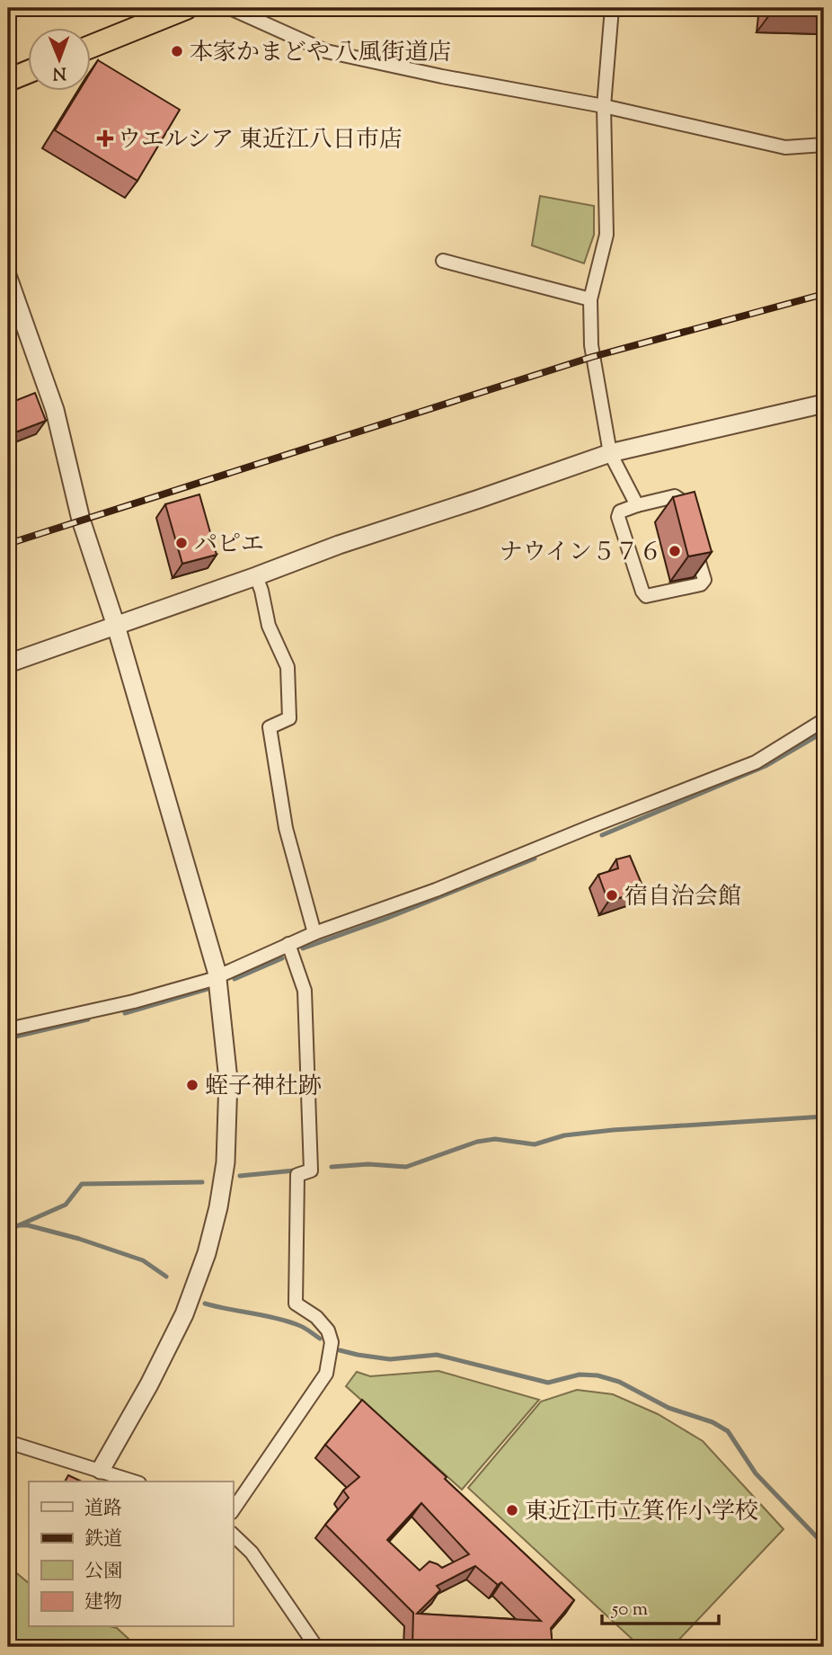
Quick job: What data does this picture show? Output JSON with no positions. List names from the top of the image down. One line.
{"places":{"other":["本家かまどや 八風街道店","パピエ","ナウイン５７６","宿自治会館","蛭子神社跡","東近江市立箕作小学校"],"health":["ウエルシア 東近江八日市店"]},"legend":["道路","鉄道","公園","建物"],"scale_bar":"50 m","north":"bottom"}
